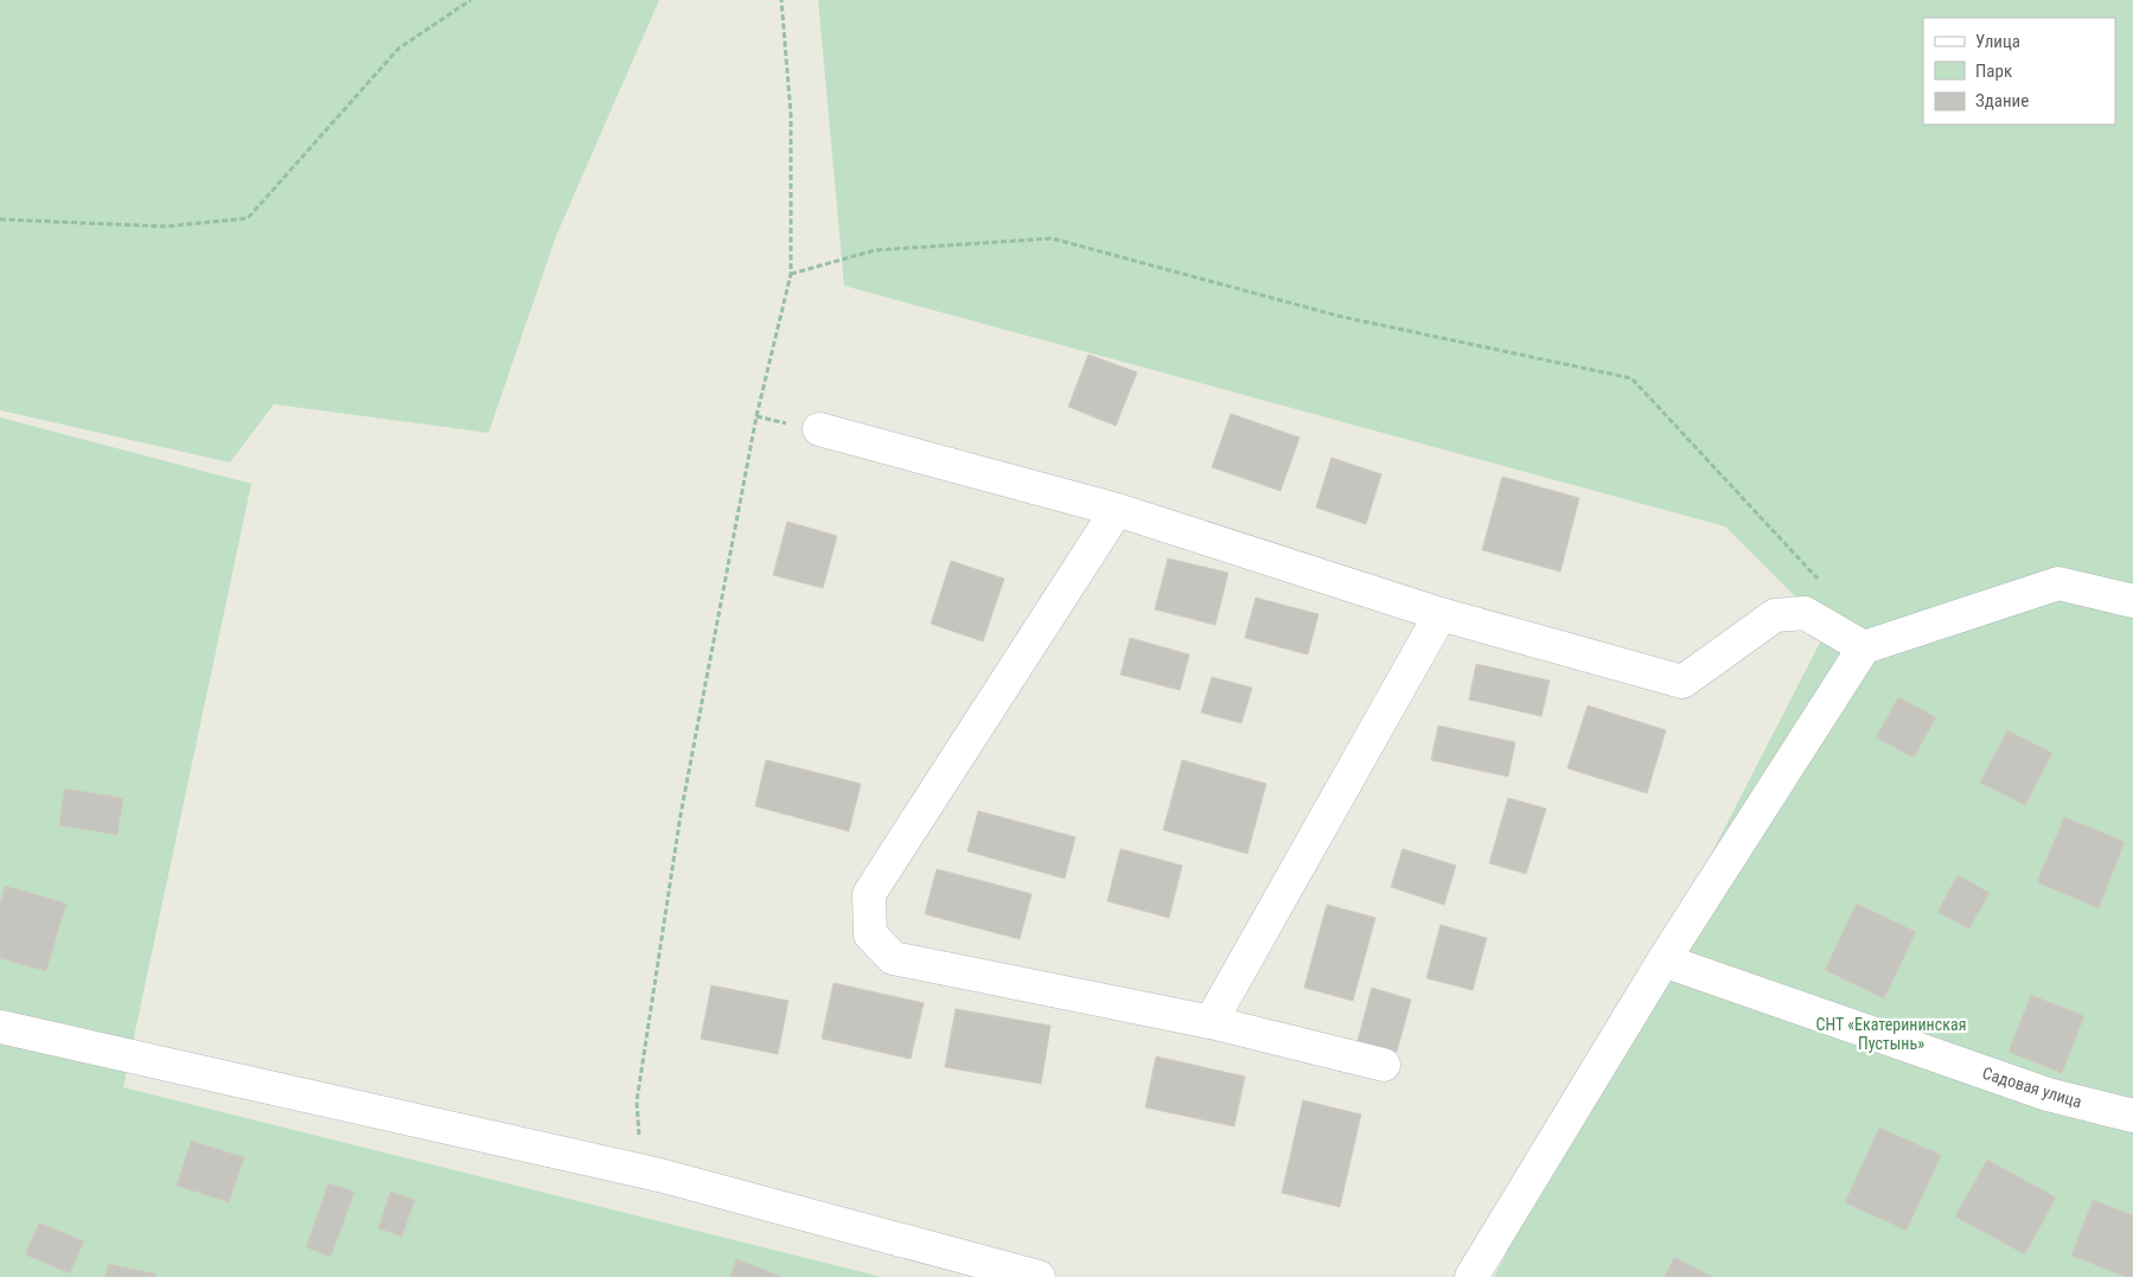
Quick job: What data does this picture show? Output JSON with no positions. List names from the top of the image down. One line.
{"streets":{"street":["Садовая улица"]},"parks":["СНТ «Екатерининская Пустынь»"],"legend":["Улица","Парк","Здание"]}
